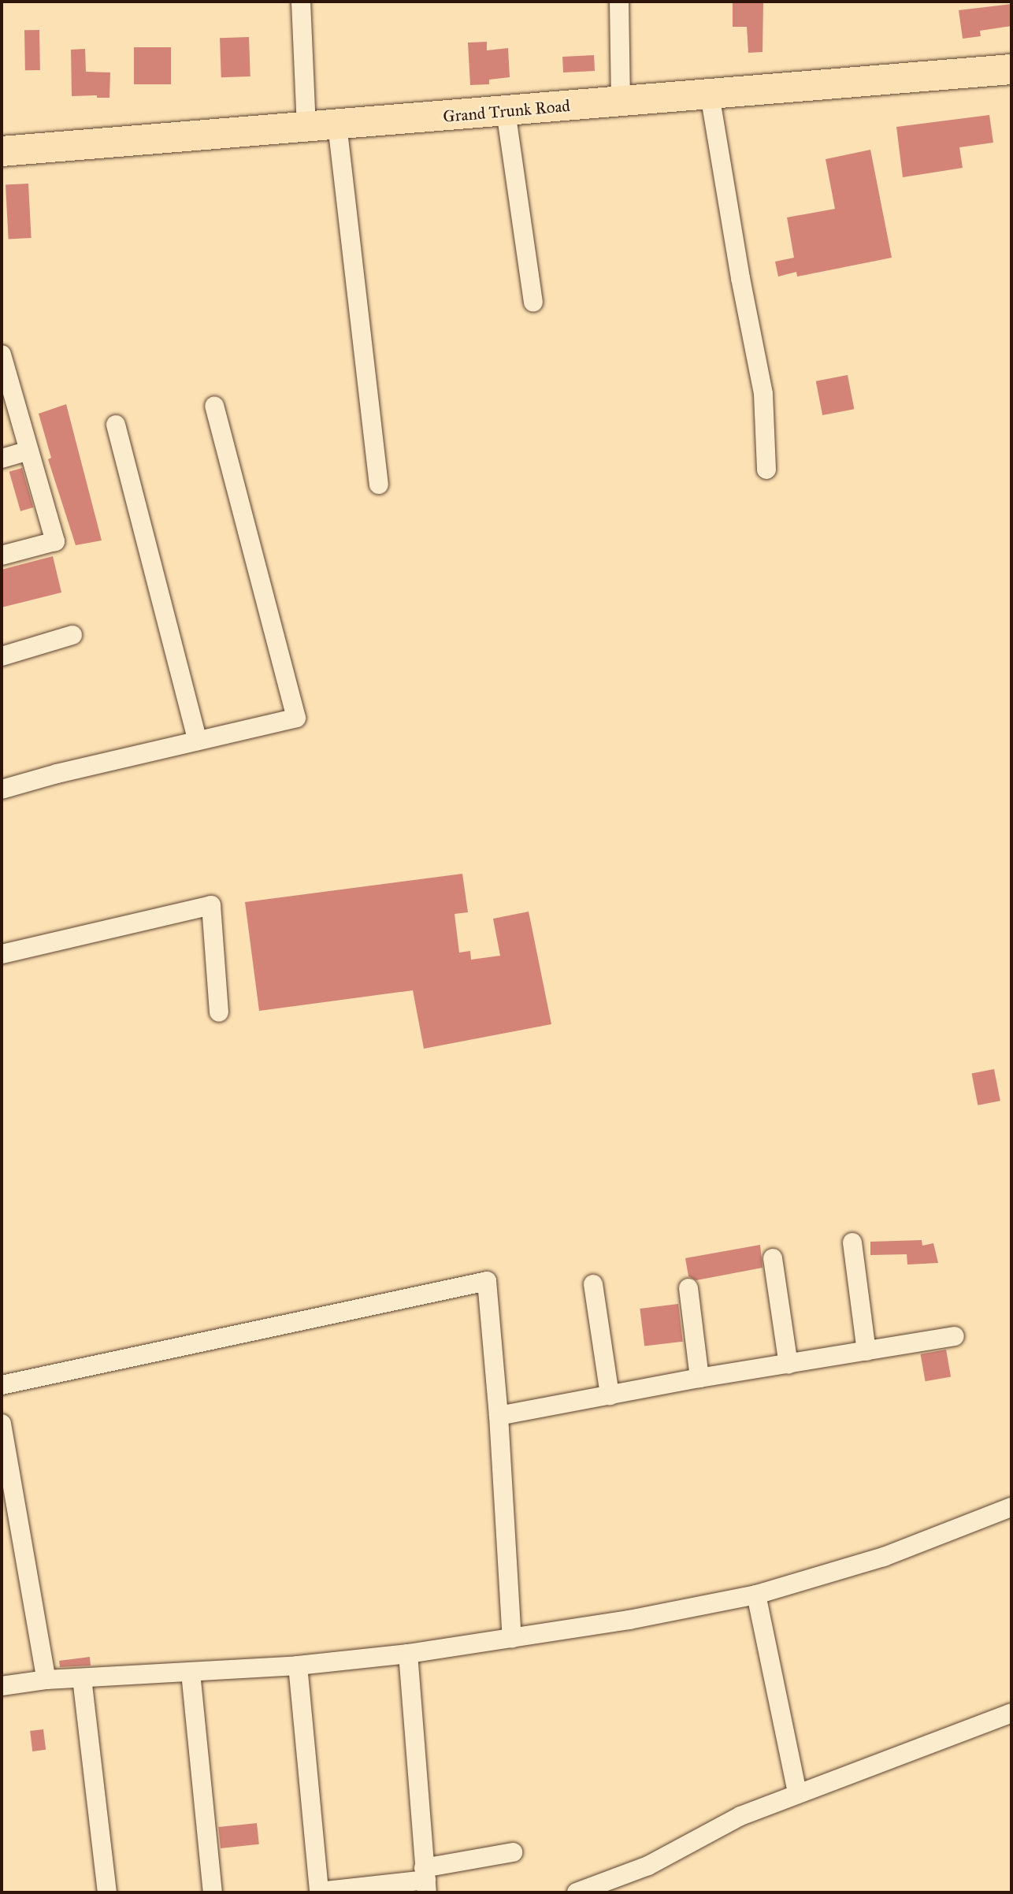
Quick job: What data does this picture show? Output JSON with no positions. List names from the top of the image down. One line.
{"streets":{"highway":["Grand Trunk Road"]}}
